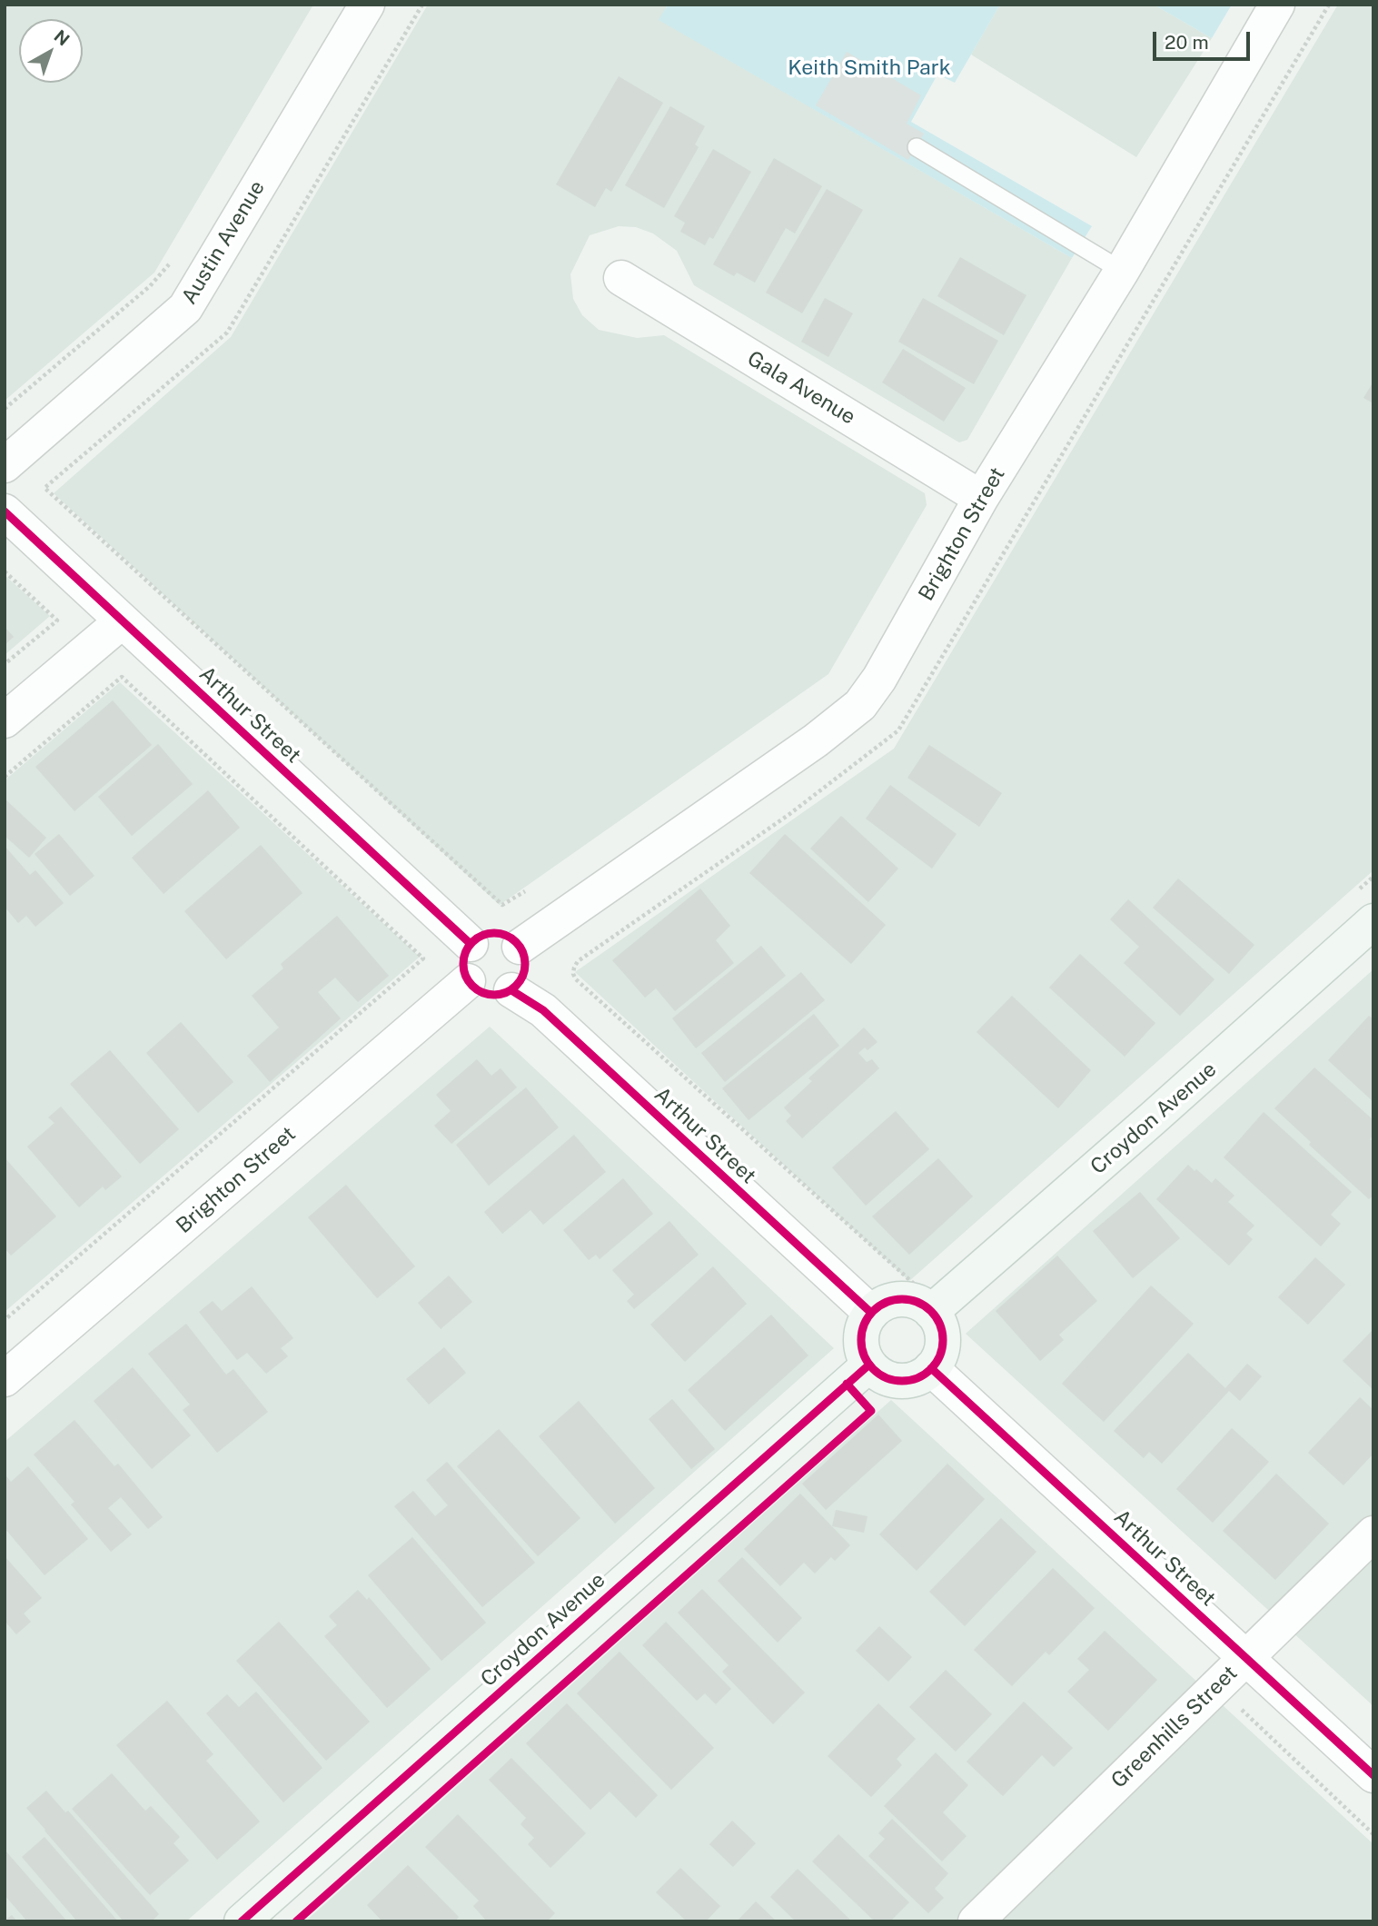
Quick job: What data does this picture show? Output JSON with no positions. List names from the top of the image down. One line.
{"streets":{"street":["Austin Avenue","Gala Avenue","Brighton Street","Arthur Street","Croydon Avenue","Greenhills Street"]},"crossings":[["Gala Avenue","Brighton Street"],["Brighton Street","Arthur Street"],["Arthur Street","Croydon Avenue"],["Arthur Street","Greenhills Street"]],"parks":["Keith Smith Park"],"scale_bar":"20 m","north":"top right"}
